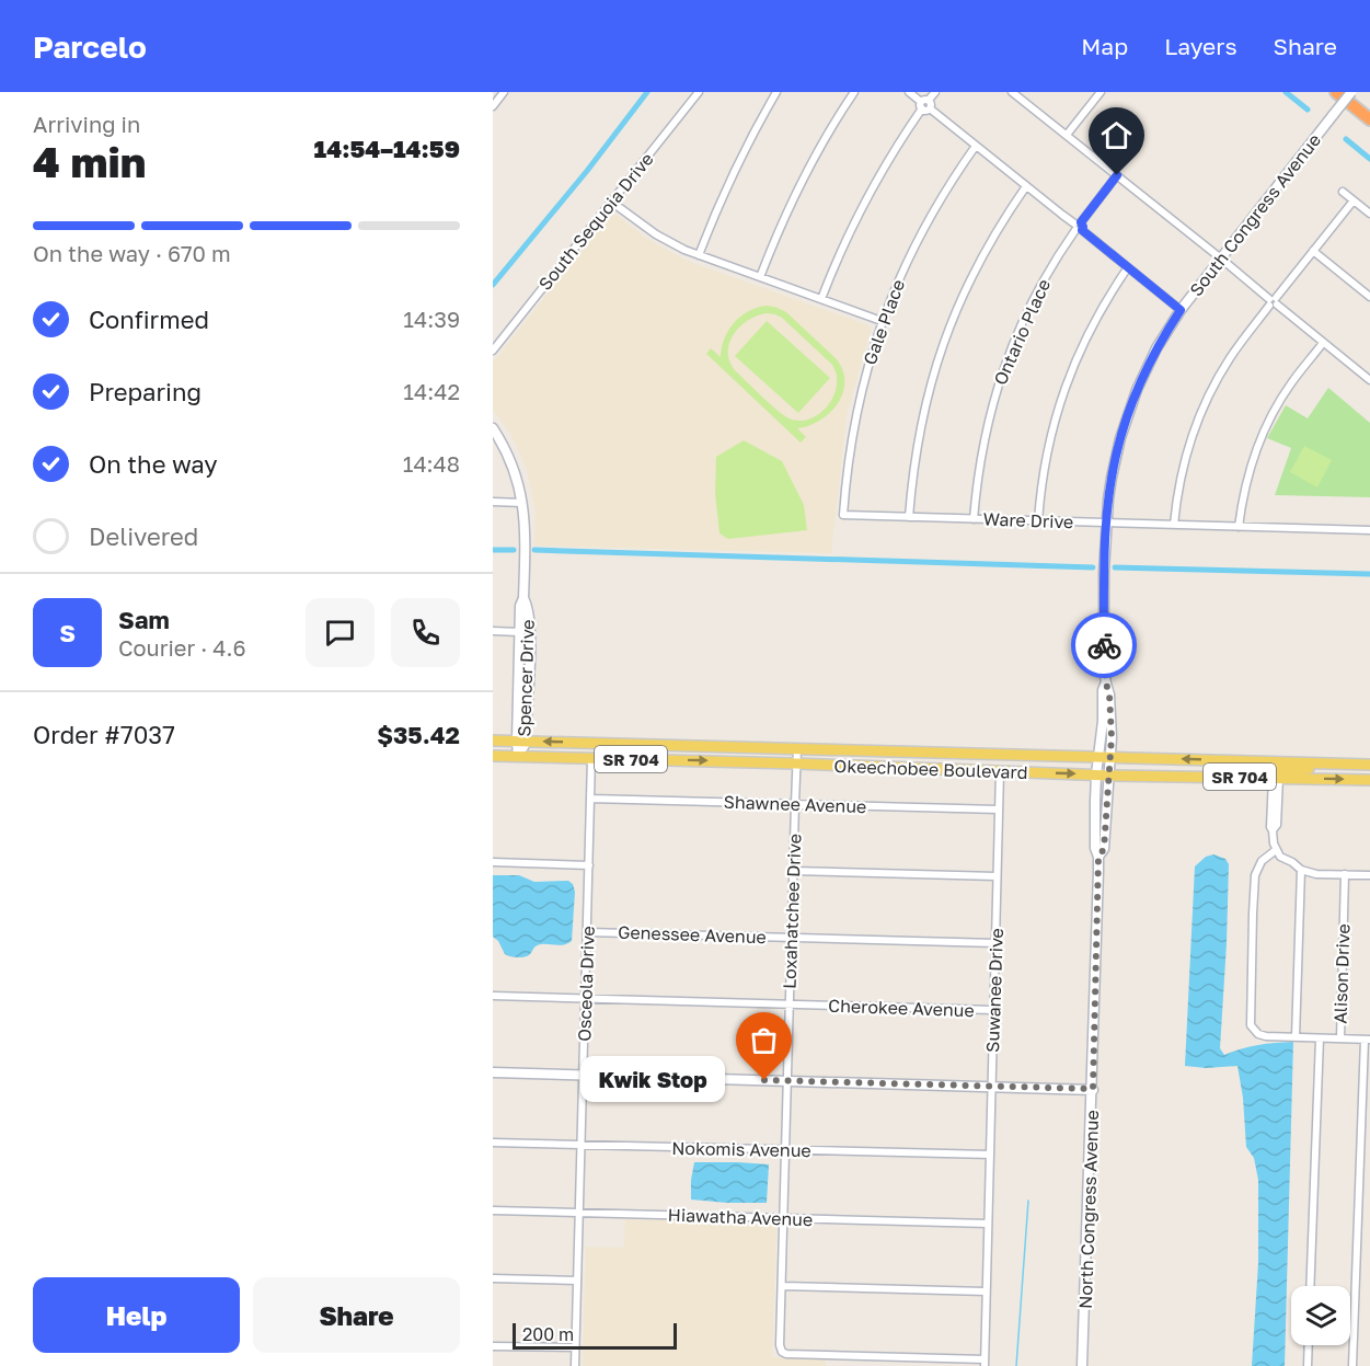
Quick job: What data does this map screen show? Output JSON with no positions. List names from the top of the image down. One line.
{"streets":{"main road":["SR 704","Okeechobee Boulevard"],"street":["South Congress Avenue","South Sequoia Drive","Gale Place","Ontario Place","Ware Drive","Spencer Drive","Shawnee Avenue","Loxahatchee Drive","Genessee Avenue","Alison Drive","Osceola Drive","Suwanee Drive","Cherokee Avenue","Nokomis Avenue","North Congress Avenue","Hiawatha Avenue"]},"crossings":[["South Congress Avenue","Ware Drive"],["South Congress Avenue","Okeechobee Boulevard"],["South Congress Avenue","North Congress Avenue"],["Gale Place","Ware Drive"],["Ontario Place","Ware Drive"],["Spencer Drive","Okeechobee Boulevard"],["Okeechobee Boulevard","Loxahatchee Drive"],["Okeechobee Boulevard","Osceola Drive"],["Okeechobee Boulevard","Suwanee Drive"],["Okeechobee Boulevard","North Congress Avenue"],["Shawnee Avenue","Loxahatchee Drive"],["Shawnee Avenue","Osceola Drive"],["Shawnee Avenue","Suwanee Drive"],["Loxahatchee Drive","Genessee Avenue"],["Loxahatchee Drive","Suwanee Drive"],["Loxahatchee Drive","Cherokee Avenue"],["Loxahatchee Drive","Nokomis Avenue"],["Loxahatchee Drive","Hiawatha Avenue"],["Genessee Avenue","Osceola Drive"],["Genessee Avenue","Suwanee Drive"],["Osceola Drive","Cherokee Avenue"],["Osceola Drive","Nokomis Avenue"],["Osceola Drive","Hiawatha Avenue"],["Suwanee Drive","Cherokee Avenue"],["Suwanee Drive","Nokomis Avenue"],["Suwanee Drive","Hiawatha Avenue"]],"places":["Kwik Stop"],"scale_bar":"200 m","page":{"header":"Parcelo","nav":["Map","Layers","Share"],"heading":["4 min","Arriving in","14:54–14:59"],"panel":["Sam","Courier · 4.6","Order #7037","$35.42"],"bar":"On the way · 670 m","list":[["Confirmed","14:39"],["Preparing","14:42"],["On the way","14:48"],"Delivered"],"round":"S","bubble":"Kwik Stop","buttons":["Help","Share"],"scale":"200 m"}}
